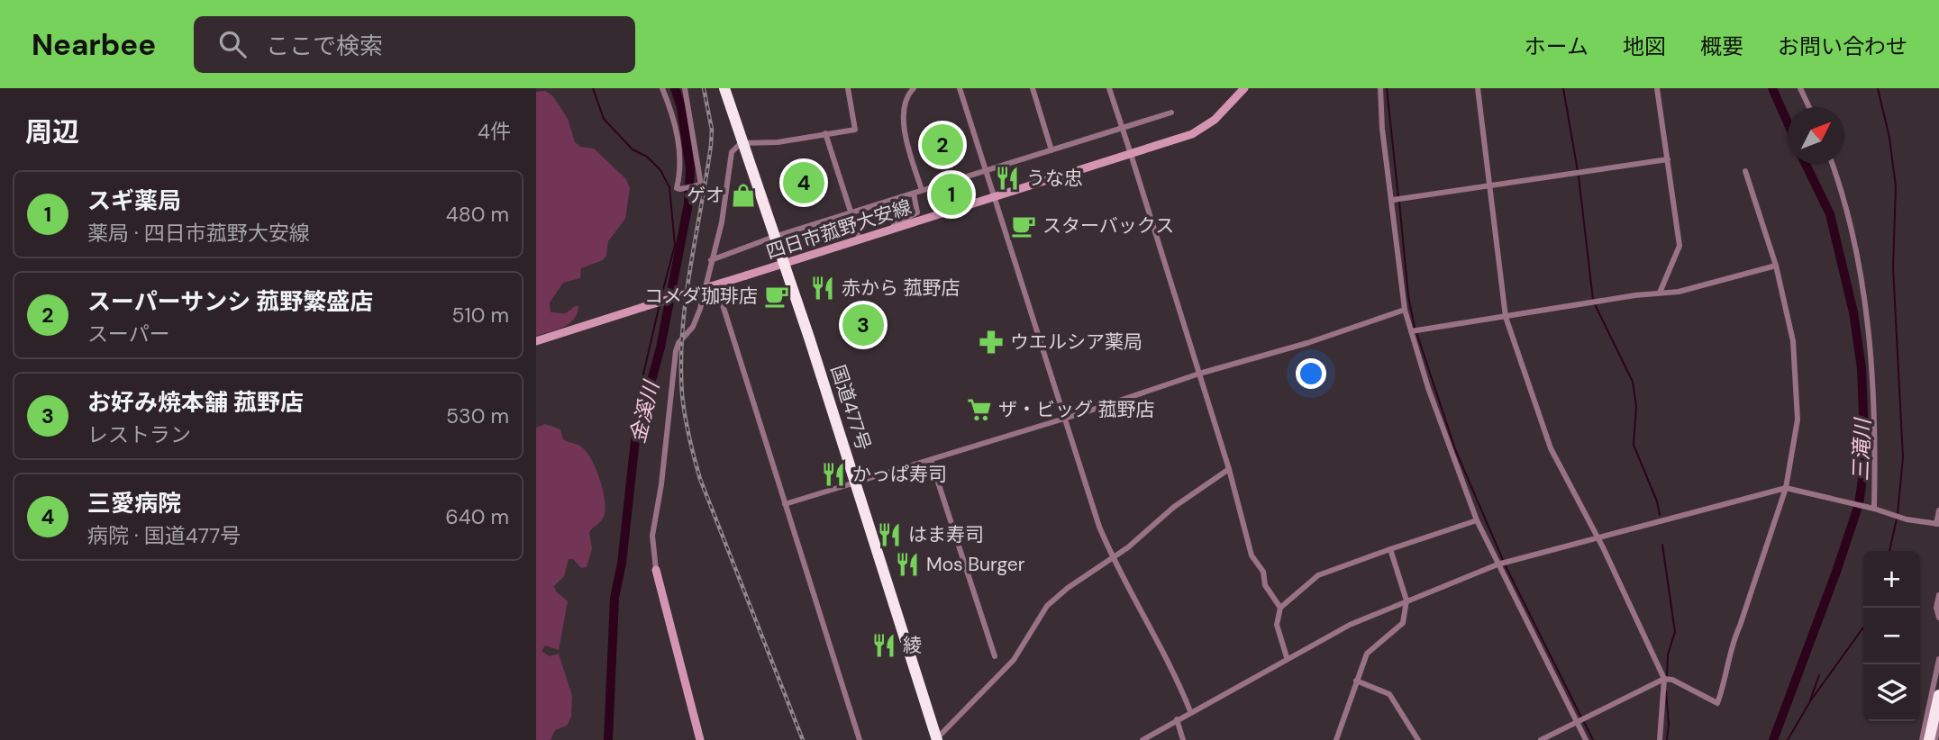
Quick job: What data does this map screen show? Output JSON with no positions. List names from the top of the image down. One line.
{"streets":{"highway":["国道477号"],"main road":["四日市菰野大安線"]},"crossings":[["四日市菰野大安線","国道477号"]],"water":["金溪川","三滝川"],"places":{"restaurant":["うな忠","赤から 菰野店","かっぱ寿司","はま寿司","Mos Burger","綾"],"shop":["ゲオ"],"cafe":["スターバックス","コメダ珈琲店"],"pharmacy":["ウエルシア薬局"],"supermarket":["ザ・ビッグ 菰野店"]},"north":"top right","page":{"header":"Nearbee","search":"ここで検索","nav":["ホーム","地図","概要","お問い合わせ"],"heading":["周辺","4件"],"pins":["2","4","1","3"],"list":[{"mark":"1","name":"スギ薬局","note":"薬局 · 四日市菰野大安線","value":"480 m"},{"mark":"2","name":"スーパーサンシ 菰野繁盛店","note":"スーパー","value":"510 m"},{"mark":"3","name":"お好み焼本舗 菰野店","note":"レストラン","value":"530 m"},{"mark":"4","name":"三愛病院","note":"病院 · 国道477号","value":"640 m"}],"map_buttons":["+","−"]}}
